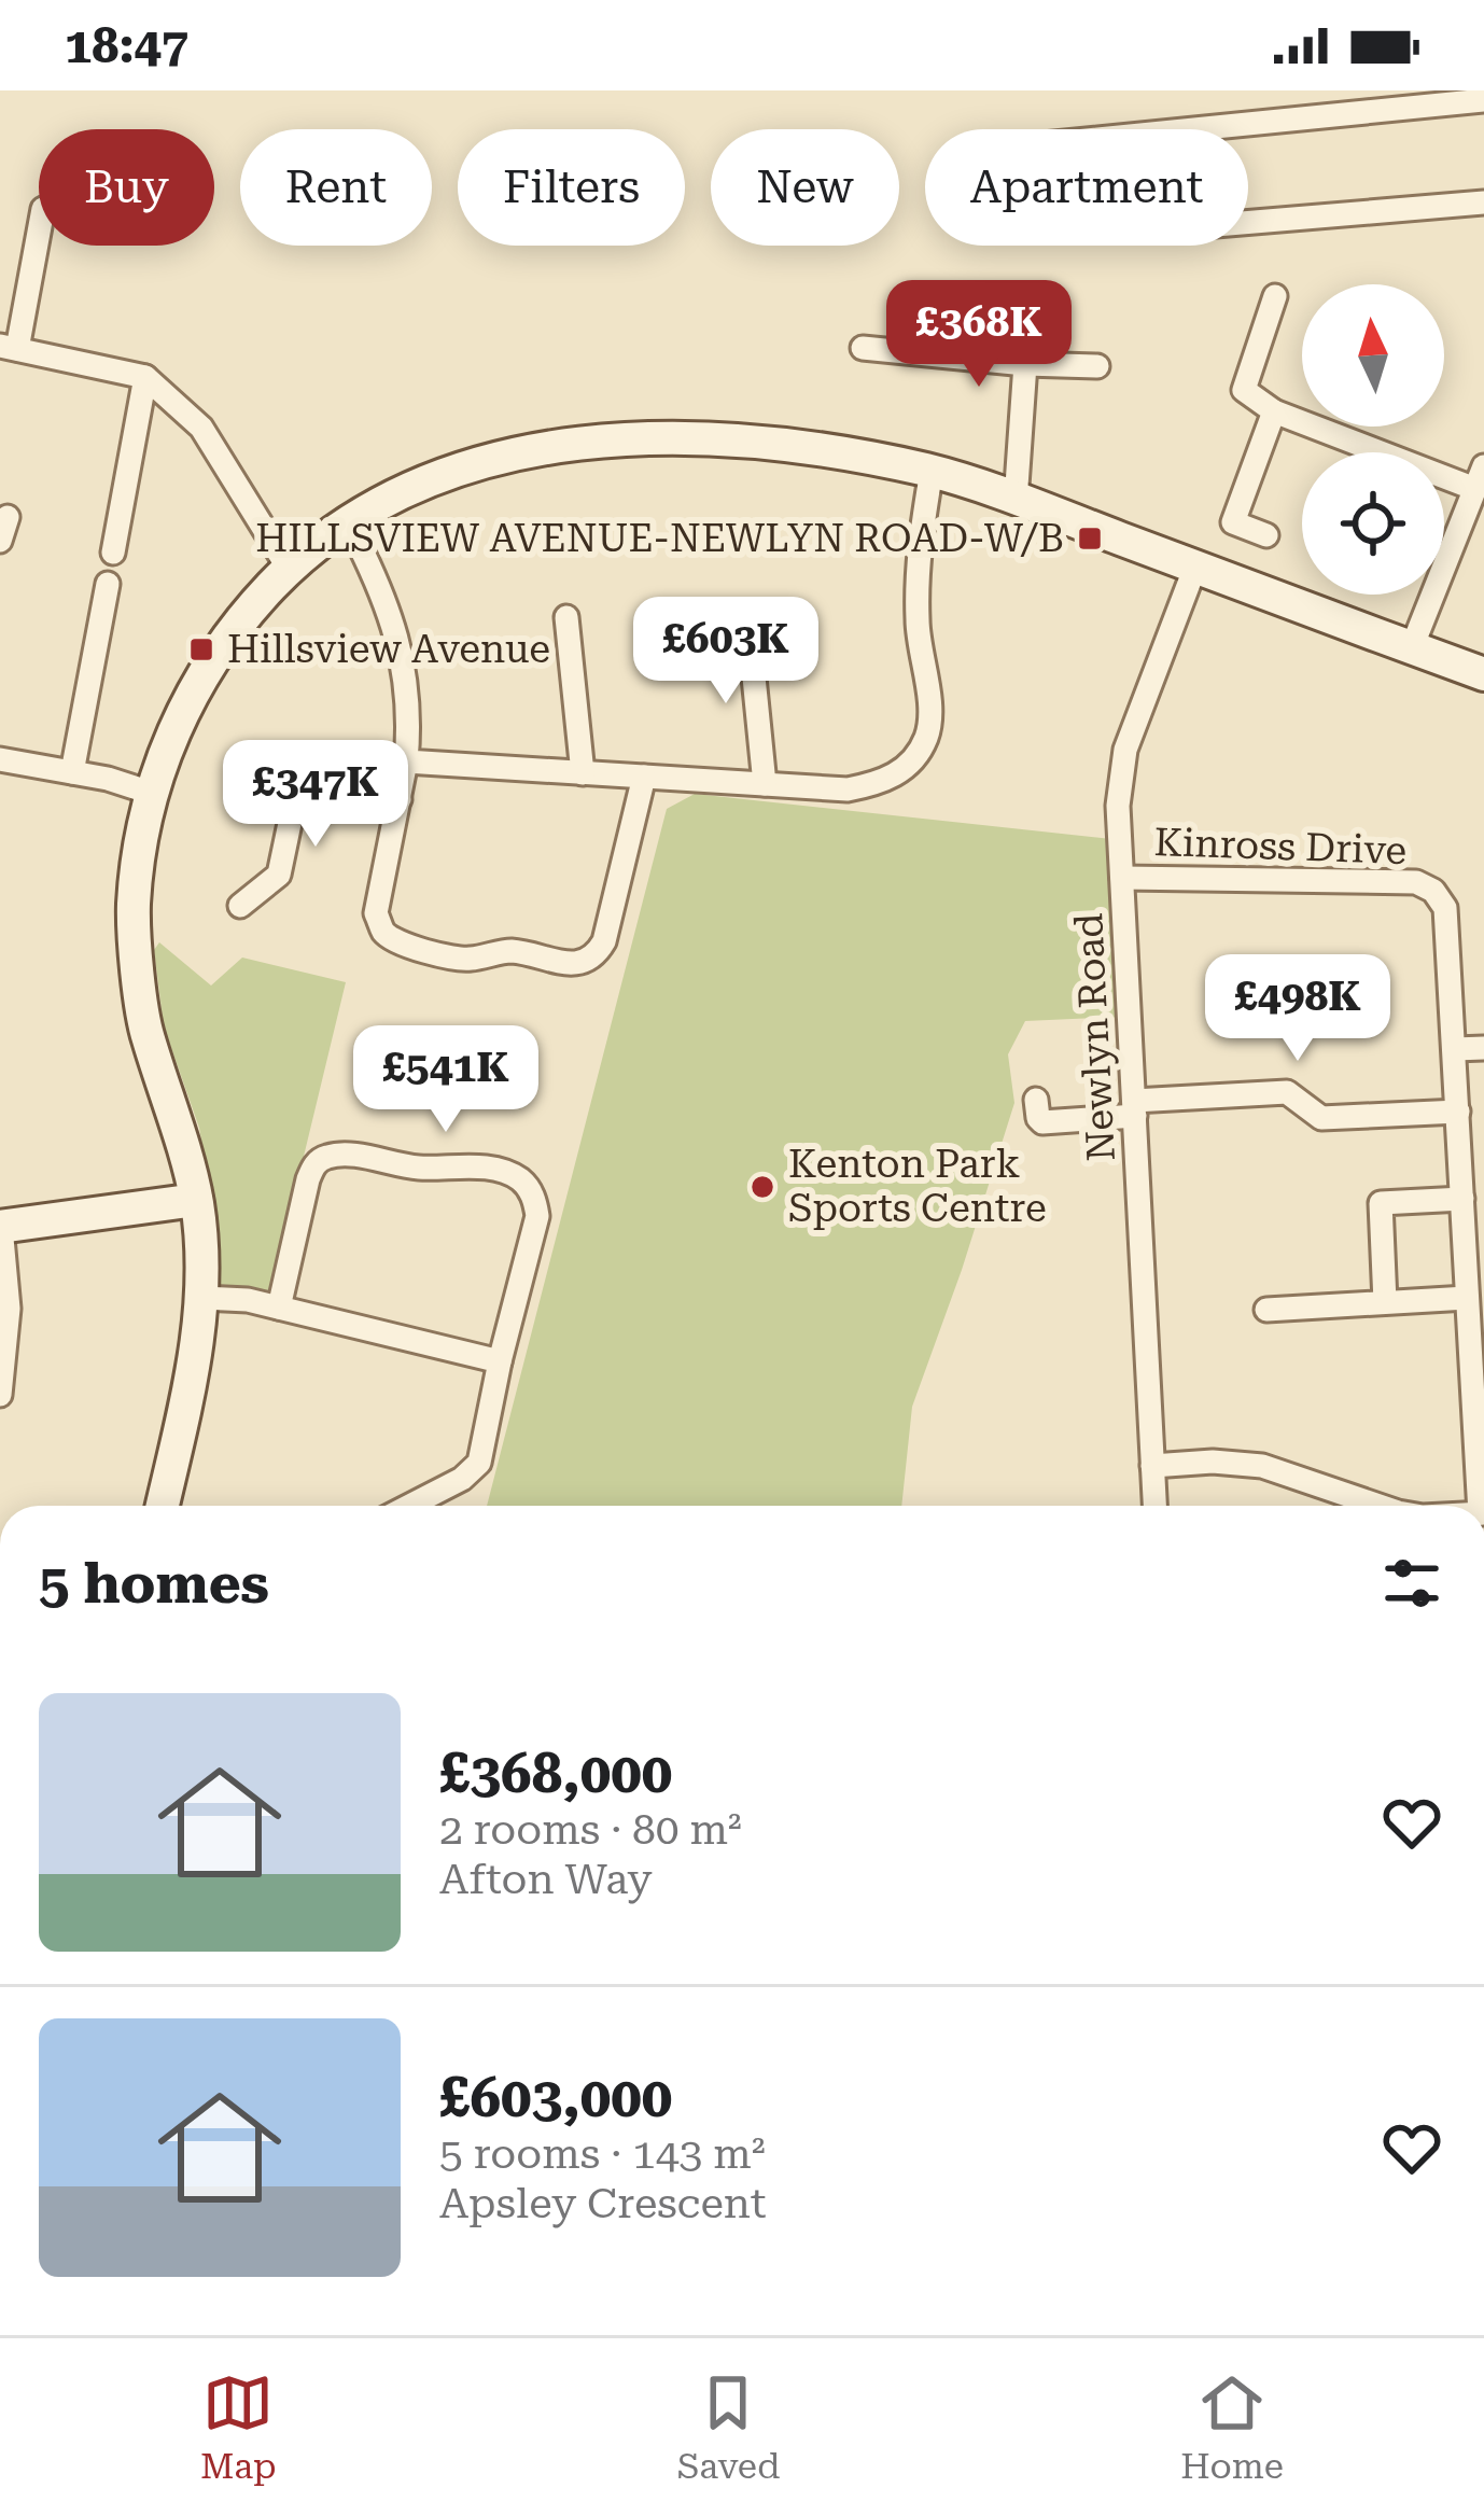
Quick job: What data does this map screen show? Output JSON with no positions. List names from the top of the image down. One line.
{"streets":{"street":["Kinross Drive","Newlyn Road"]},"crossings":[["Kinross Drive","Newlyn Road"]],"places":{"transit":["HILLSVIEW AVENUE-NEWLYN ROAD-W/B","Hillsview Avenue"],"other":["Kenton Park Sports Centre"]},"north":"top","page":{"status":"18:47","chip":["Buy","Rent","Filters","New","Apartment"],"price":["£368K","£603K","£347K","£498K","£541K"],"heading":"5 homes","list":[{"name":"£368,000","note":"2 rooms · 80 m² · Afton Way"},{"name":"£603,000","note":"5 rooms · 143 m² · Apsley Crescent"}],"tabs":["Map","Saved","Home"]}}
